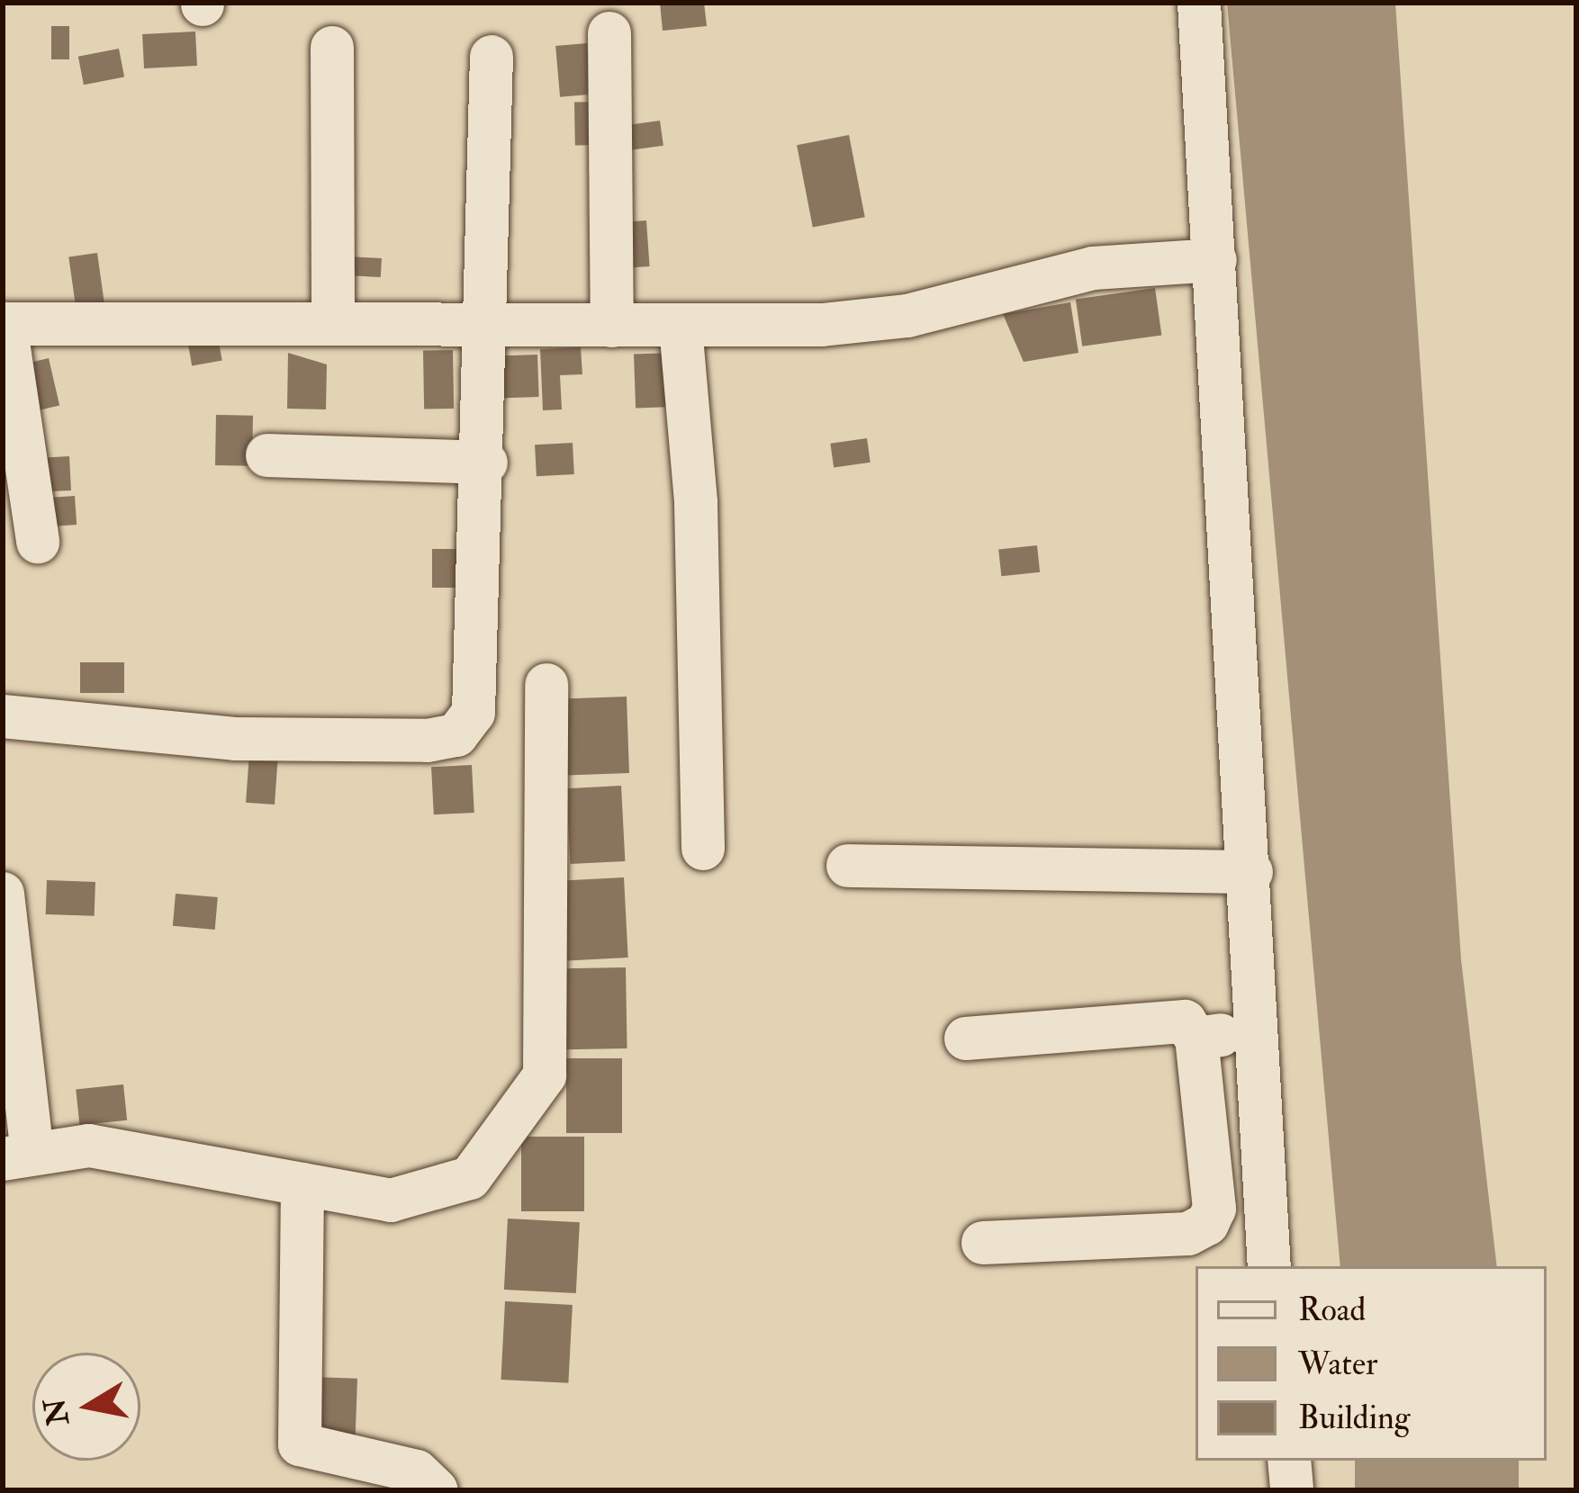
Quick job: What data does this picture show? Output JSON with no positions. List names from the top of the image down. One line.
{"legend":["Road","Water","Building"],"north":"left"}
